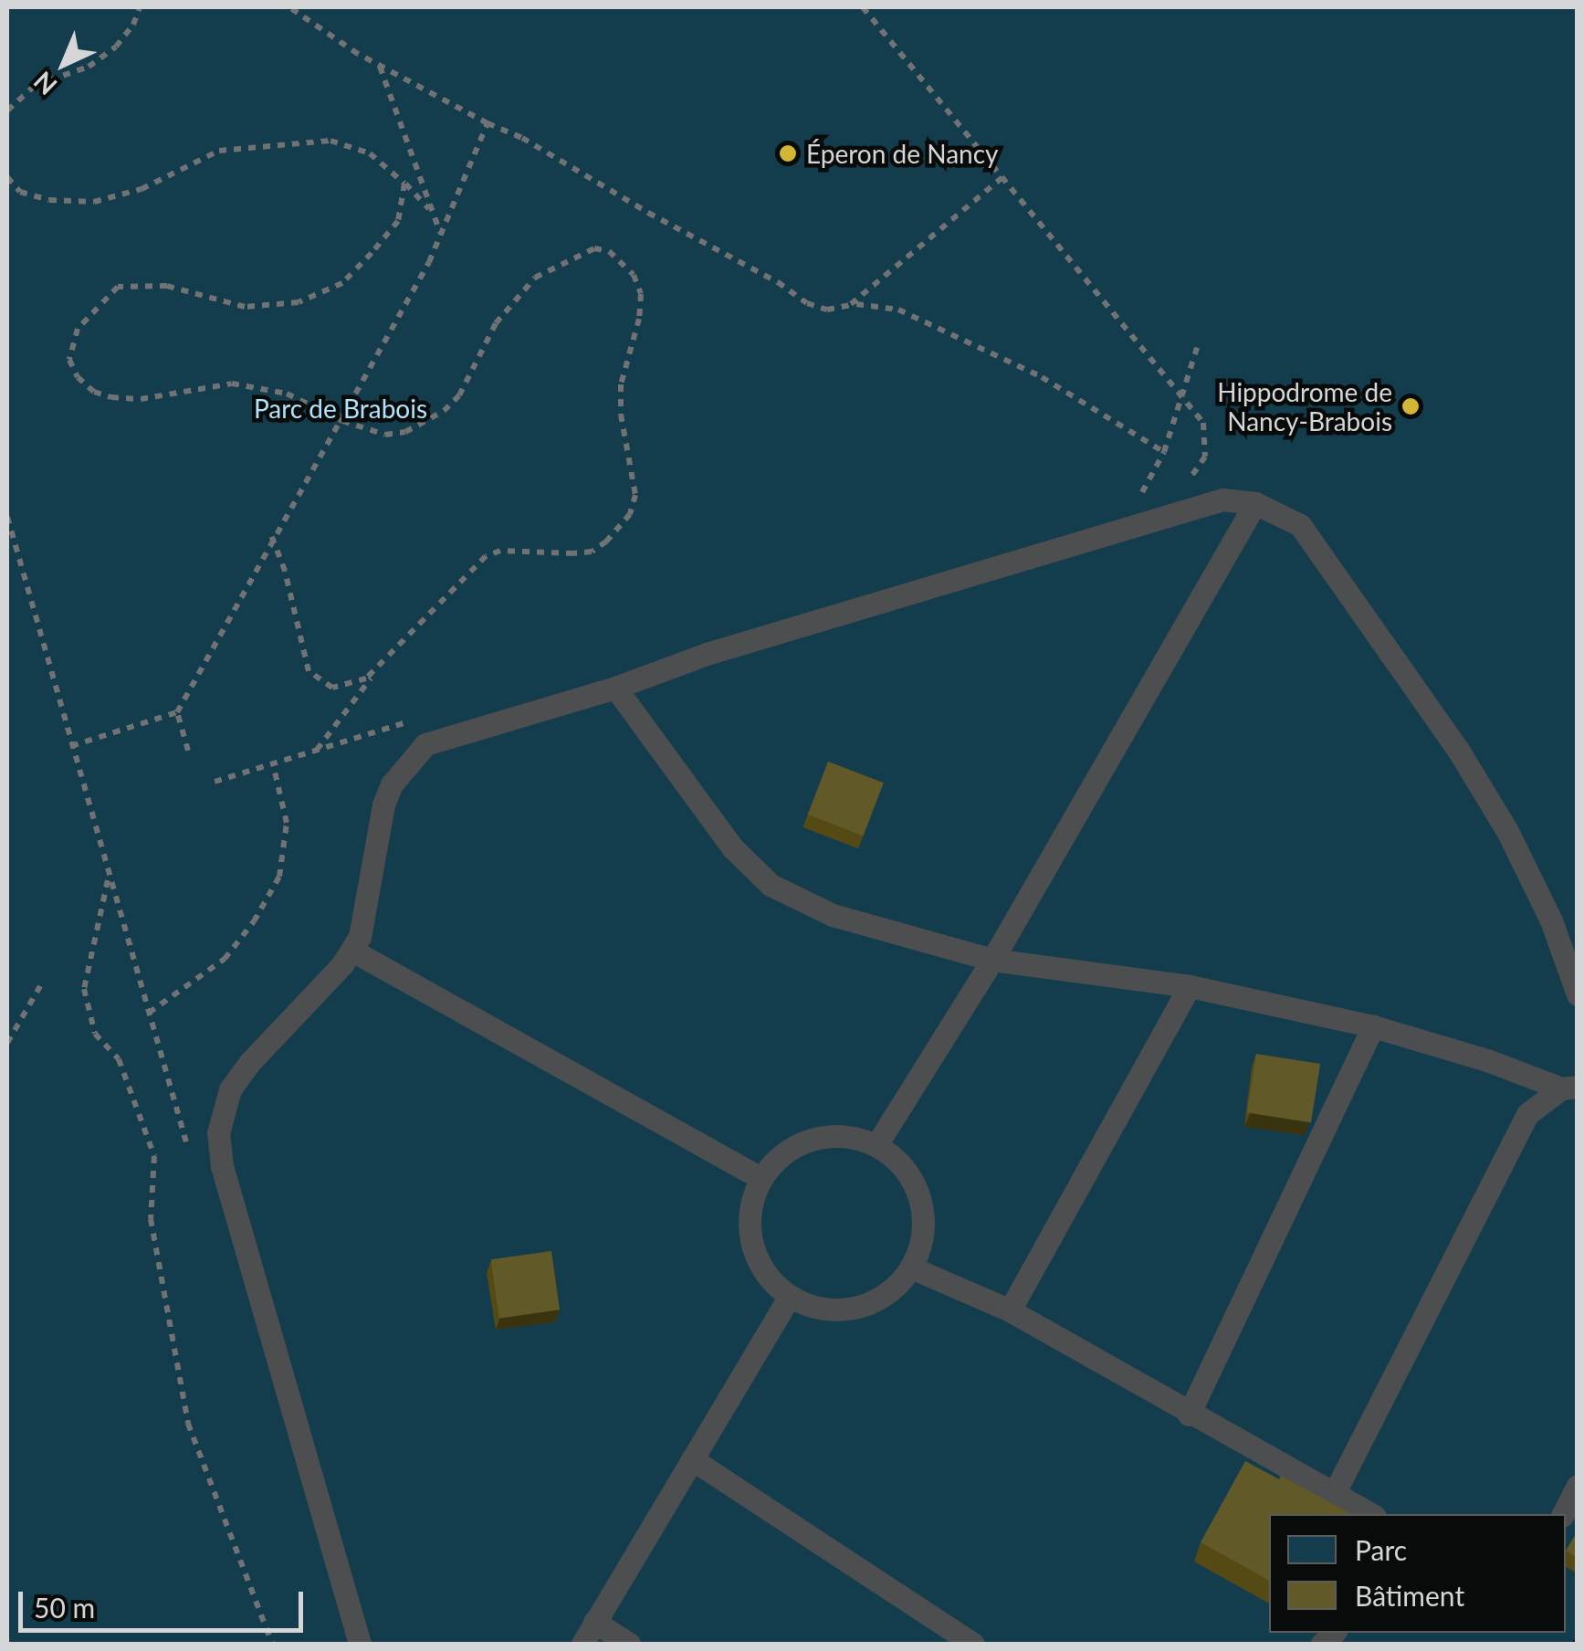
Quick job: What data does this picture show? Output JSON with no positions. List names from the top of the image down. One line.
{"parks":["Parc de Brabois"],"places":["Éperon de Nancy","Hippodrome de Nancy-Brabois"],"legend":["Parc","Bâtiment"],"scale_bar":"50 m","north":"bottom left"}
